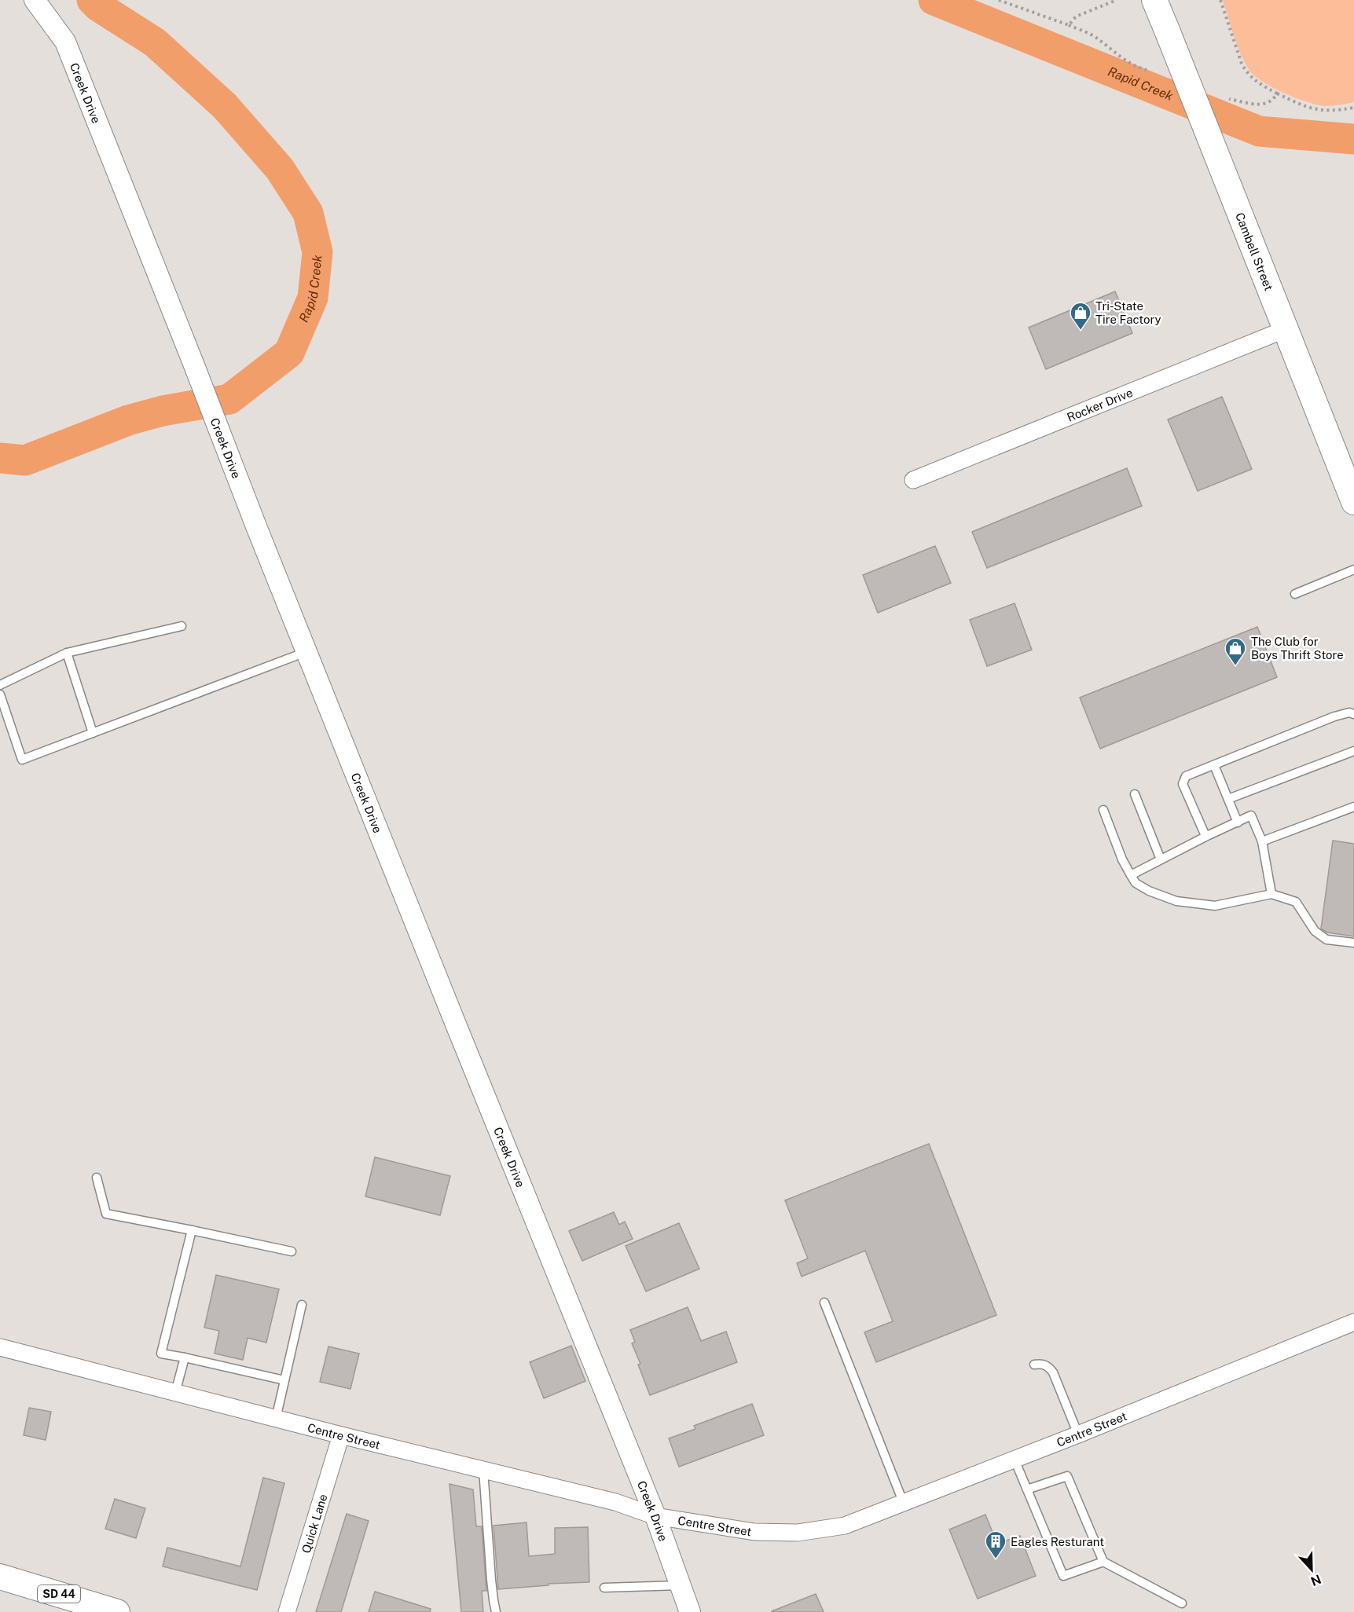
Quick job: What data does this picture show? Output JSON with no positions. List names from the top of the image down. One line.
{"streets":{"main road":["Cambell Street","SD 44"],"street":["Creek Drive","Rocker Drive","Centre Street","Quick Lane"]},"crossings":[["Creek Drive","Centre Street"],["Cambell Street","Rocker Drive"],["Centre Street","Quick Lane"]],"water":["Rapid Creek"],"places":{"shop":["Tri-State Tire Factory","The Club for Boys Thrift Store"],"building":["Eagles Resturant"]},"north":"bottom"}
